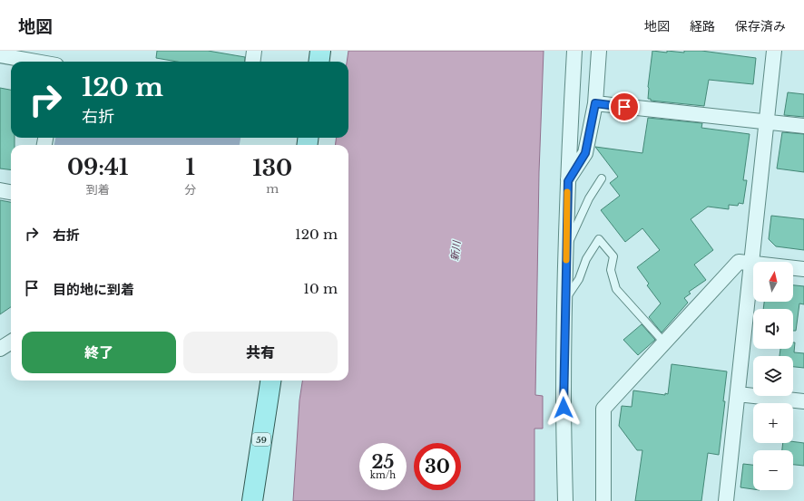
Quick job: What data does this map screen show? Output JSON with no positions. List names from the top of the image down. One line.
{"streets":{"main road":["59"]},"water":["新川"],"north":"top","page":{"header":"地図","nav":["地図","経路","保存済み"],"turn":["120 m","右折"],"eta":["09:41","到着","1","分","130","m"],"list":[{"name":"右折","value":"120 m"},{"name":"目的地に到着","value":"10 m"}],"map_buttons":["+","−"],"buttons":["終了","共有"],"speed":"25 km/h","limit":"30"}}
